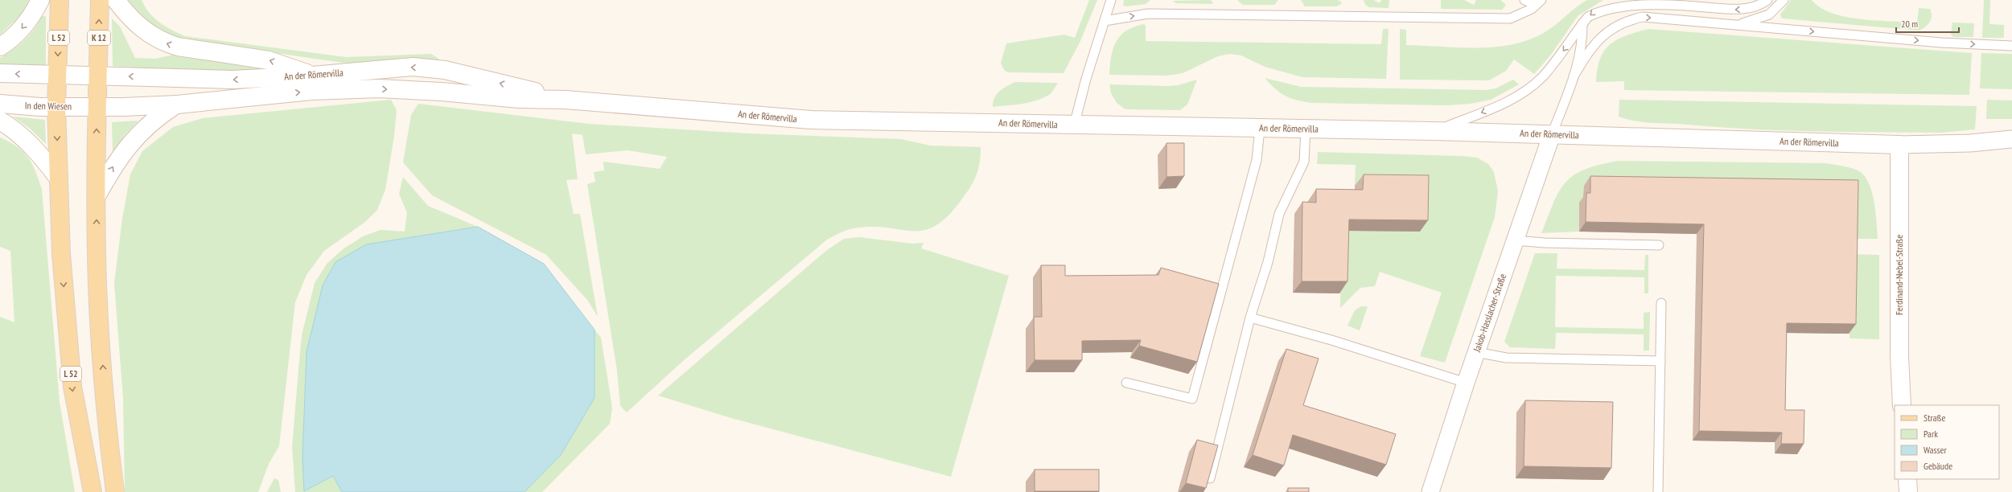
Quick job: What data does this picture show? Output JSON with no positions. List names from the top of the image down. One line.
{"streets":{"main road":["L 52","K 12"],"street":["An der Römervilla","In den Wiesen","Ferdinand-Nebel-Straße","Jakob-Hasslacher-Straße"]},"crossings":[["L 52","An der Römervilla"],["L 52","In den Wiesen"],["K 12","An der Römervilla"],["K 12","In den Wiesen"],["An der Römervilla","In den Wiesen"],["An der Römervilla","Ferdinand-Nebel-Straße"],["An der Römervilla","Jakob-Hasslacher-Straße"]],"legend":["Straße","Park","Wasser","Gebäude"],"scale_bar":"20 m"}
